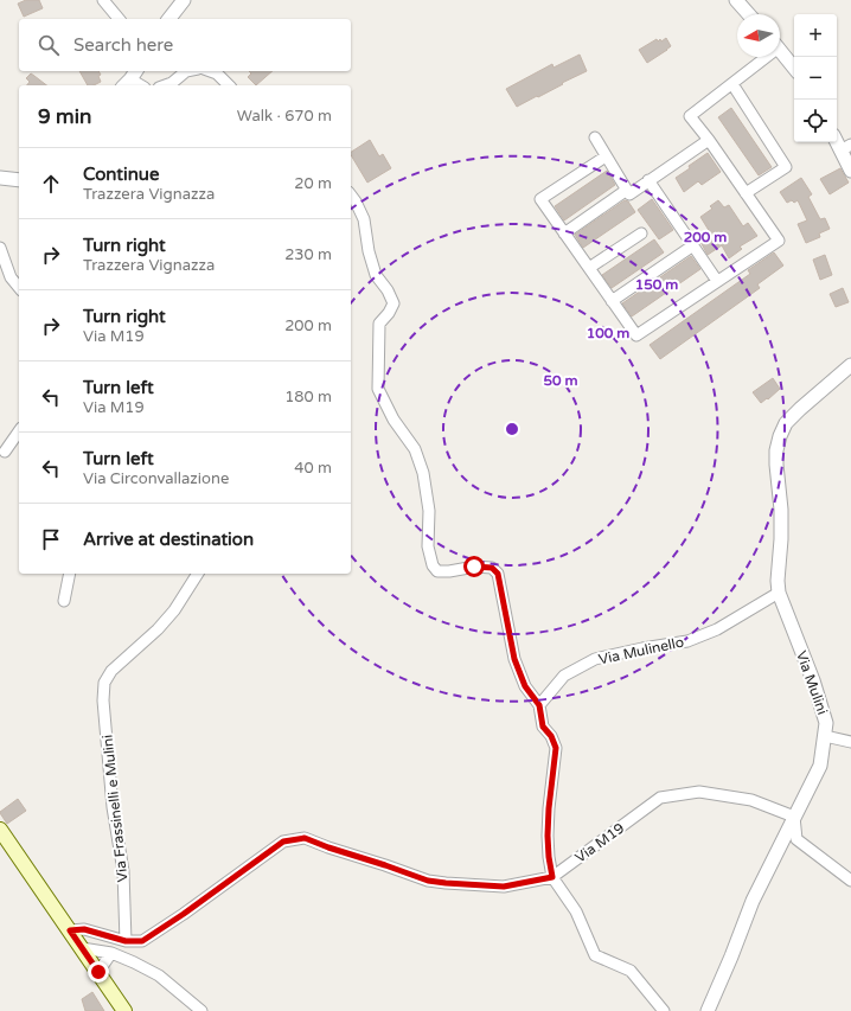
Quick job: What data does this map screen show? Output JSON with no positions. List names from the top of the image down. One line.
{"streets":{"street":["Via Mulinello","Via Mulini","Via Frassinelli e Mulini","Via M19"]},"crossings":[["Via Mulinello","Via Mulini"],["Via Mulini","Via M19"],["Via Frassinelli e Mulini","Via M19"]],"north":"left","page":{"map_buttons":["+","−"],"search":"Search here","heading":["9 min","Walk · 670 m"],"list":[["Continue","Trazzera Vignazza","20 m"],["Turn right","Trazzera Vignazza","230 m"],["Turn right","Via M19","200 m"],["Turn left","Via M19","180 m"],["Turn left","Via Circonvallazione","40 m"],"Arrive at destination"]},"rings":["200 m","150 m","100 m","50 m"]}
